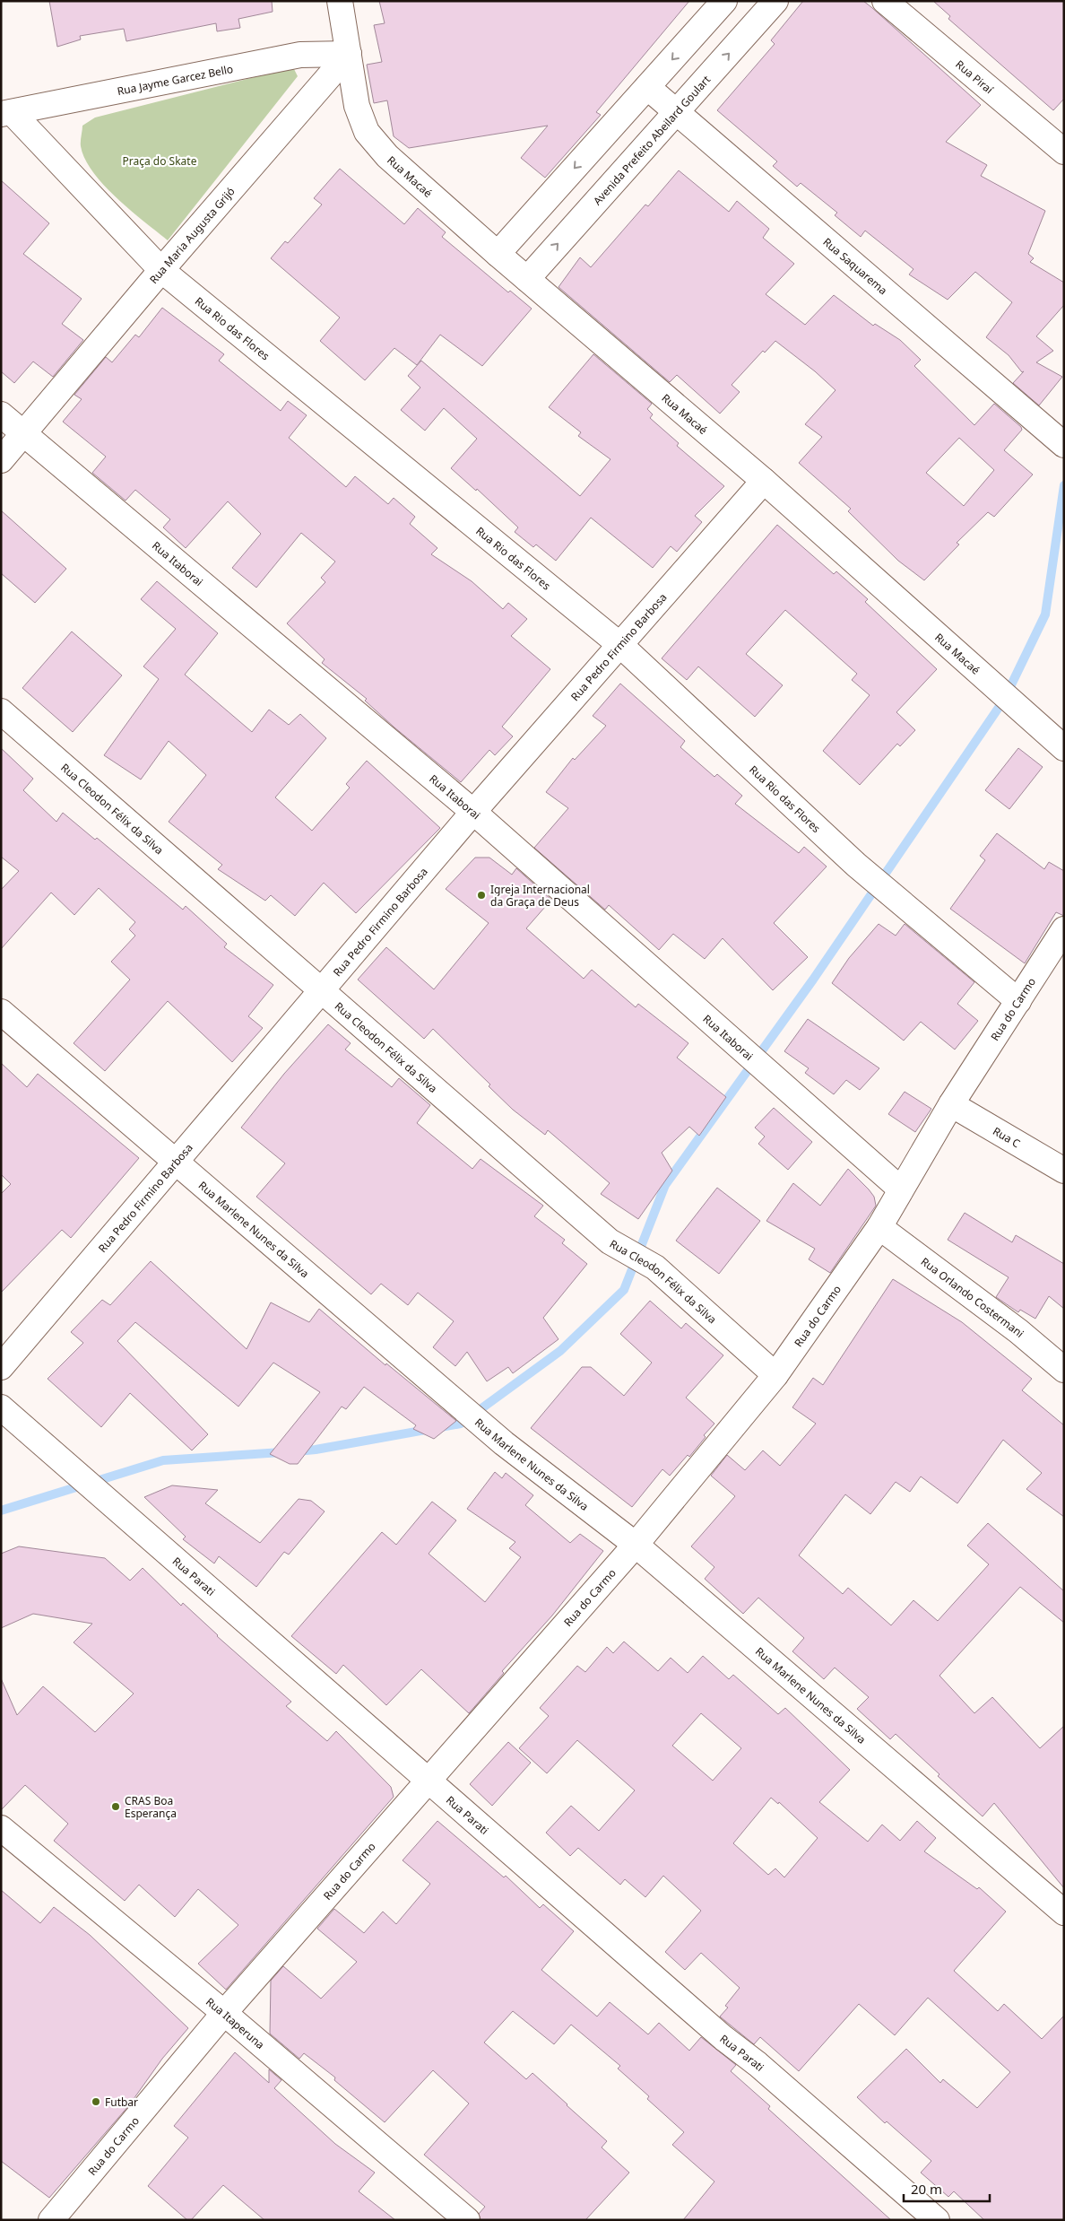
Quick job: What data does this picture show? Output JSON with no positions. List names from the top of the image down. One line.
{"streets":{"street":["Rua Piraí","Rua Jayme Garcez Bello","Avenida Prefeito Abeilard Goulart","Rua Macaé","Rua Maria Augusta Grijó","Rua Saquarema","Rua Rio das Flores","Rua Itaborai","Rua Pedro Firmino Barbosa","Rua Cleodon Félix da Silva","Rua do Carmo","Rua C","Rua Marlene Nunes da Silva","Rua Orlando Costermani","Rua Parati","Rua Itaperuna"]},"crossings":[["Rua Jayme Garcez Bello","Rua Macaé"],["Rua Jayme Garcez Bello","Rua Maria Augusta Grijó"],["Rua Jayme Garcez Bello","Rua Rio das Flores"],["Avenida Prefeito Abeilard Goulart","Rua Macaé"],["Avenida Prefeito Abeilard Goulart","Rua Saquarema"],["Rua Macaé","Rua Maria Augusta Grijó"],["Rua Macaé","Rua Pedro Firmino Barbosa"],["Rua Maria Augusta Grijó","Rua Rio das Flores"],["Rua Maria Augusta Grijó","Rua Itaborai"],["Rua Rio das Flores","Rua Pedro Firmino Barbosa"],["Rua Rio das Flores","Rua do Carmo"],["Rua Itaborai","Rua Pedro Firmino Barbosa"],["Rua Itaborai","Rua do Carmo"],["Rua Pedro Firmino Barbosa","Rua Cleodon Félix da Silva"],["Rua Pedro Firmino Barbosa","Rua Marlene Nunes da Silva"],["Rua Cleodon Félix da Silva","Rua do Carmo"],["Rua do Carmo","Rua C"],["Rua do Carmo","Rua Marlene Nunes da Silva"],["Rua do Carmo","Rua Orlando Costermani"],["Rua do Carmo","Rua Parati"],["Rua do Carmo","Rua Itaperuna"]],"parks":["Praça do Skate"],"places":["Igreja Internacional da Graça de Deus","CRAS Boa Esperança","Futbar"],"scale_bar":"20 m"}
